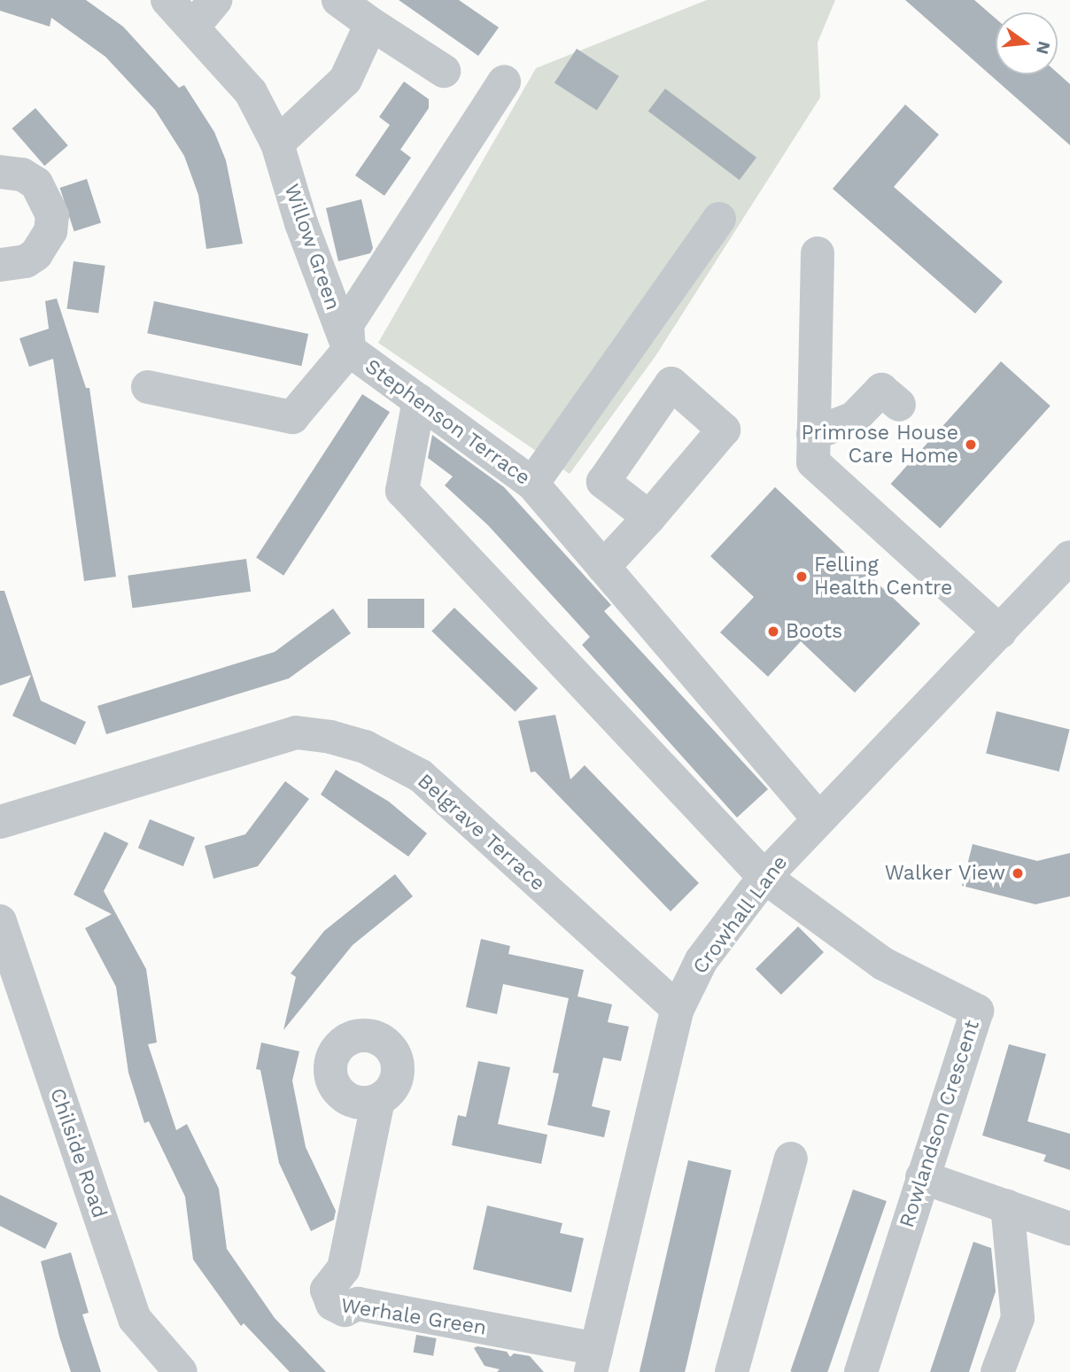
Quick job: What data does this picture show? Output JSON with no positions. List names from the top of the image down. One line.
{"streets":{"street":["Willow Green","Stephenson Terrace","Belgrave Terrace","Crowhall Lane","Rowlandson Crescent","Chilside Road","Werhale Green"]},"crossings":[["Willow Green","Stephenson Terrace"],["Stephenson Terrace","Crowhall Lane"],["Belgrave Terrace","Crowhall Lane"],["Crowhall Lane","Rowlandson Crescent"],["Crowhall Lane","Werhale Green"]],"places":["Primrose House Care Home","Felling Health Centre","Boots","Walker View"],"north":"right"}
